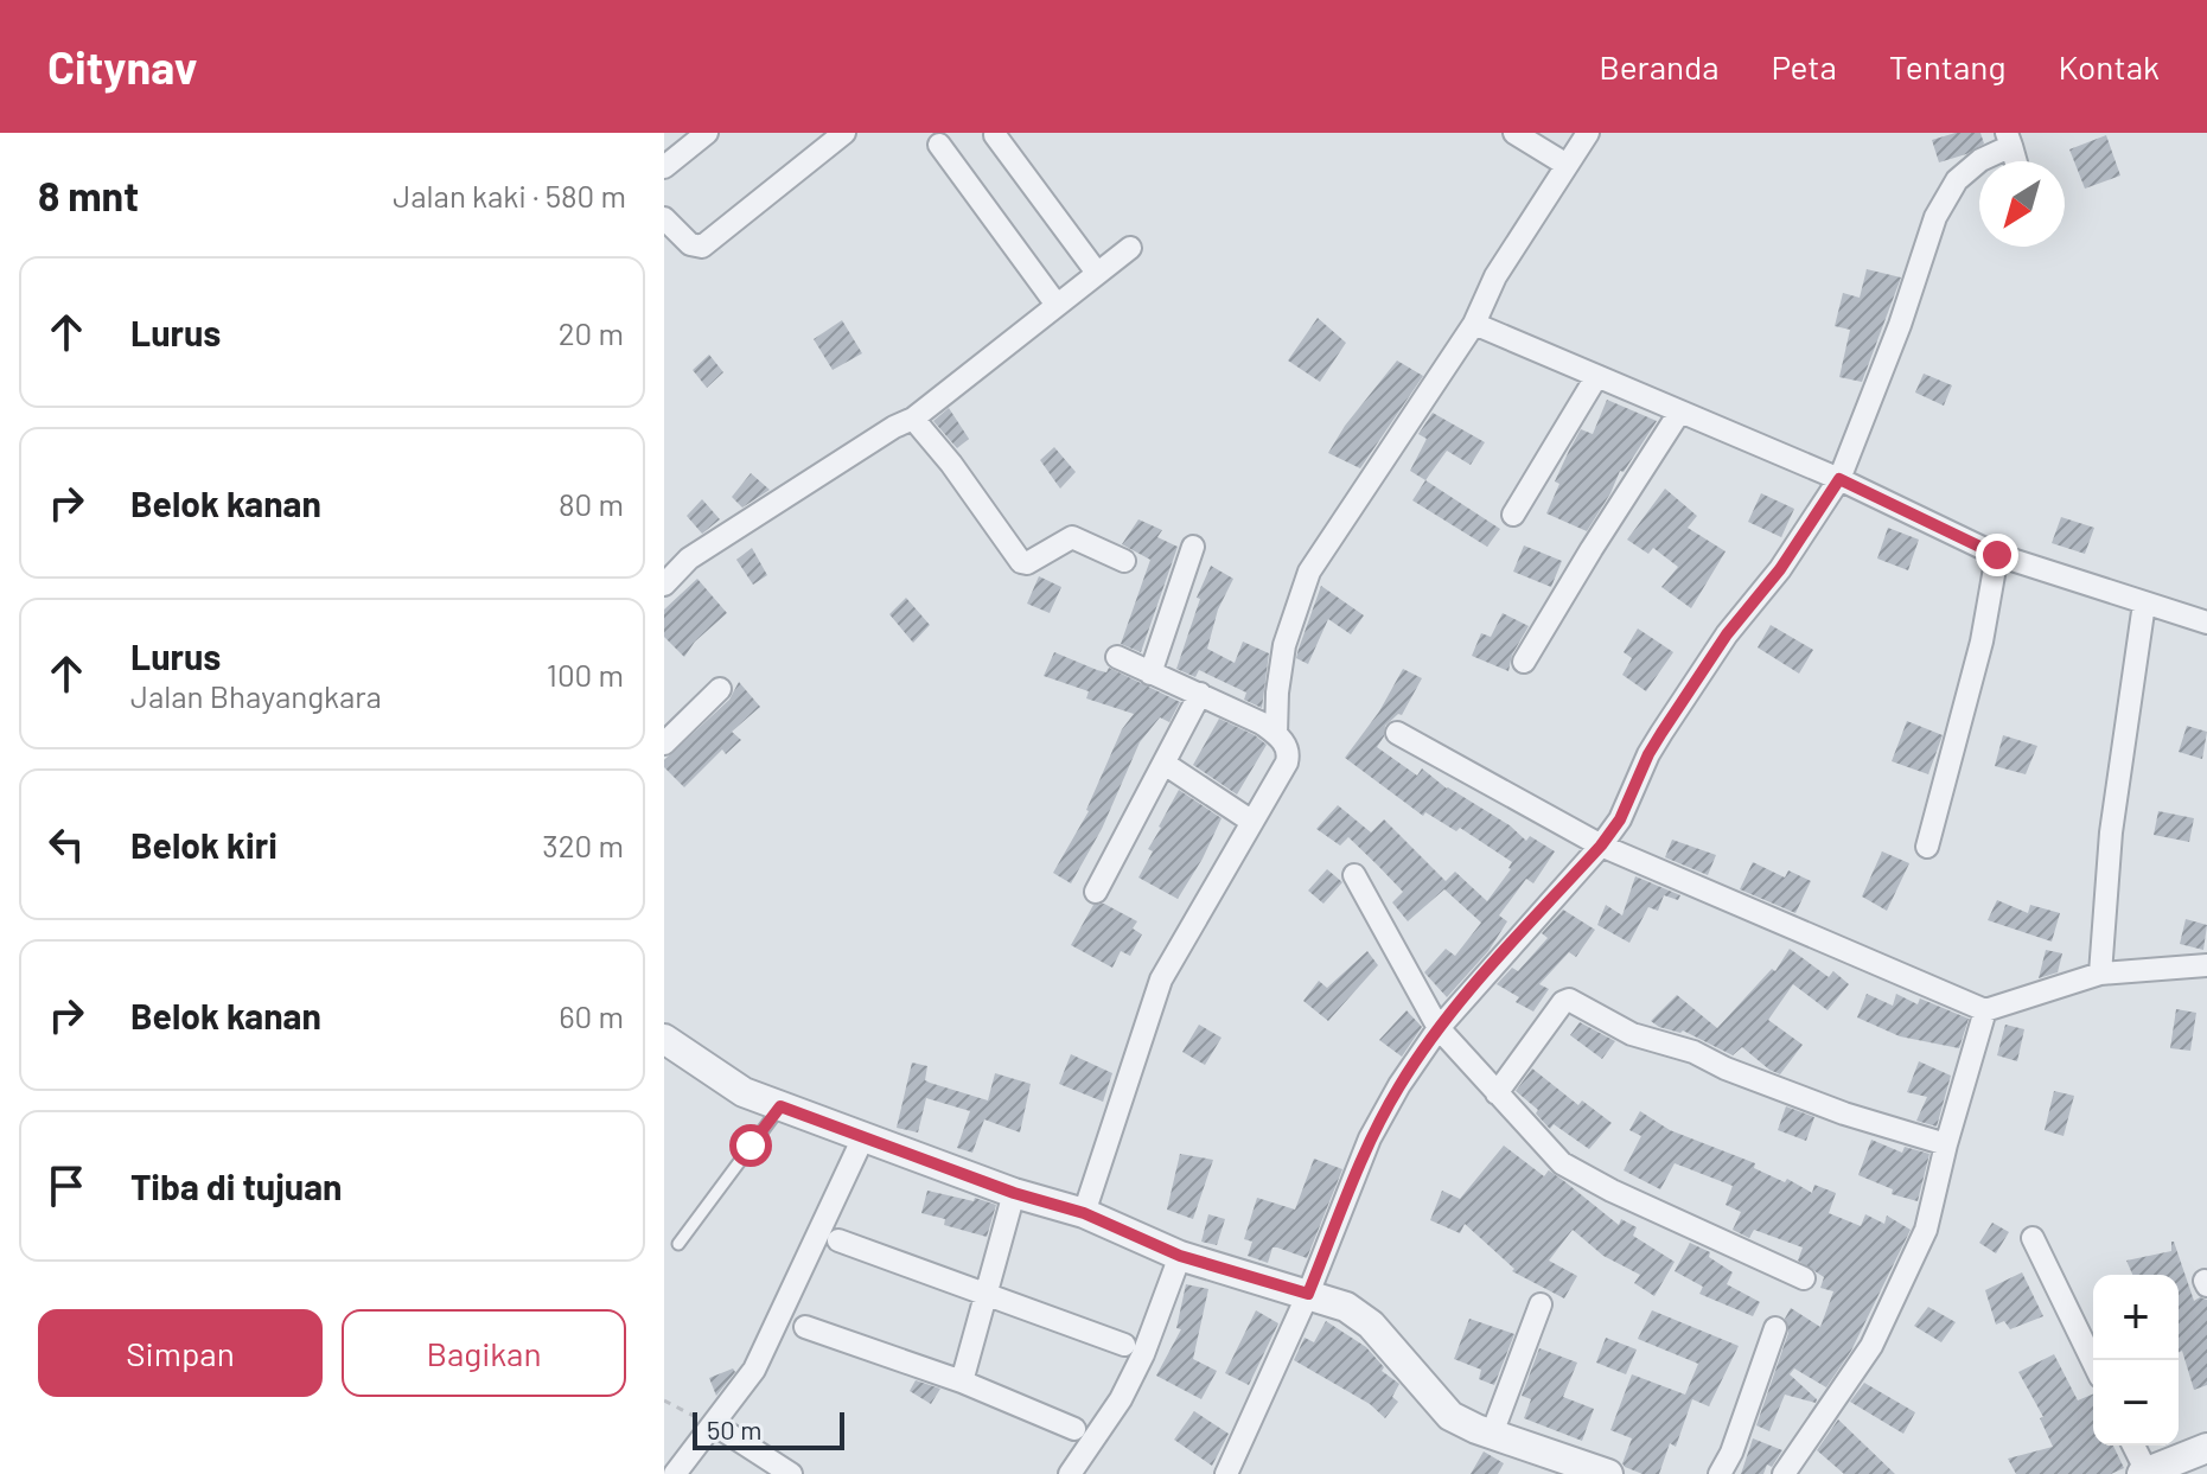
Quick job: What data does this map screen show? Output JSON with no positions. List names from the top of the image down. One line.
{"scale_bar":"50 m","north":"bottom left","page":{"header":"Citynav","nav":["Beranda","Peta","Tentang","Kontak"],"heading":["8 mnt","Jalan kaki · 580 m"],"list":[["Lurus","20 m"],["Belok kanan","80 m"],["Lurus","Jalan Bhayangkara","100 m"],["Belok kiri","320 m"],["Belok kanan","60 m"],"Tiba di tujuan"],"map_buttons":["+","−"],"buttons":["Simpan","Bagikan"],"scale":"50 m"}}
